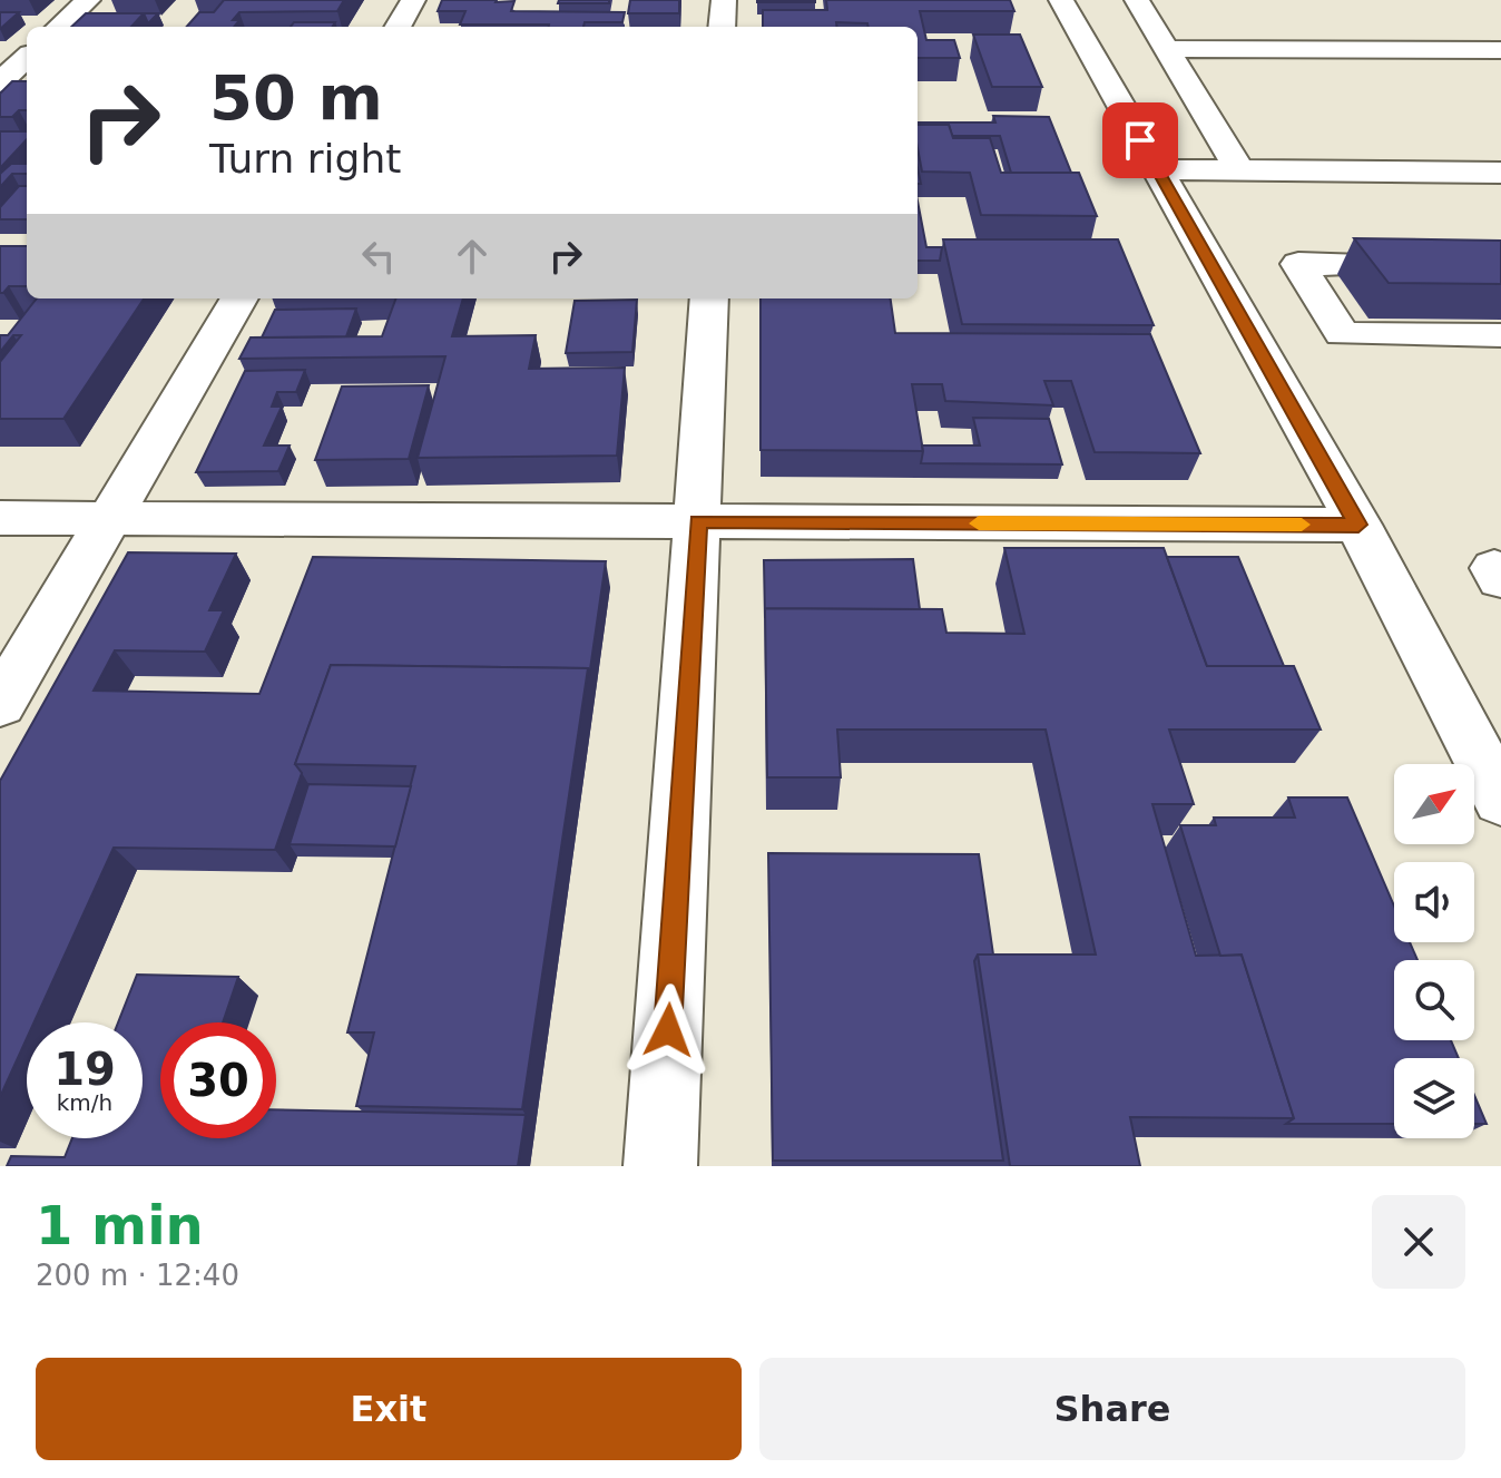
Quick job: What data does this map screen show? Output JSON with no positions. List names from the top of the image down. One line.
{"north":"top right","page":{"turn":["50 m","Turn right"],"speed":"19 km/h","limit":"30","heading":["1 min","200 m · 12:40"],"buttons":["Exit","Share"]}}
